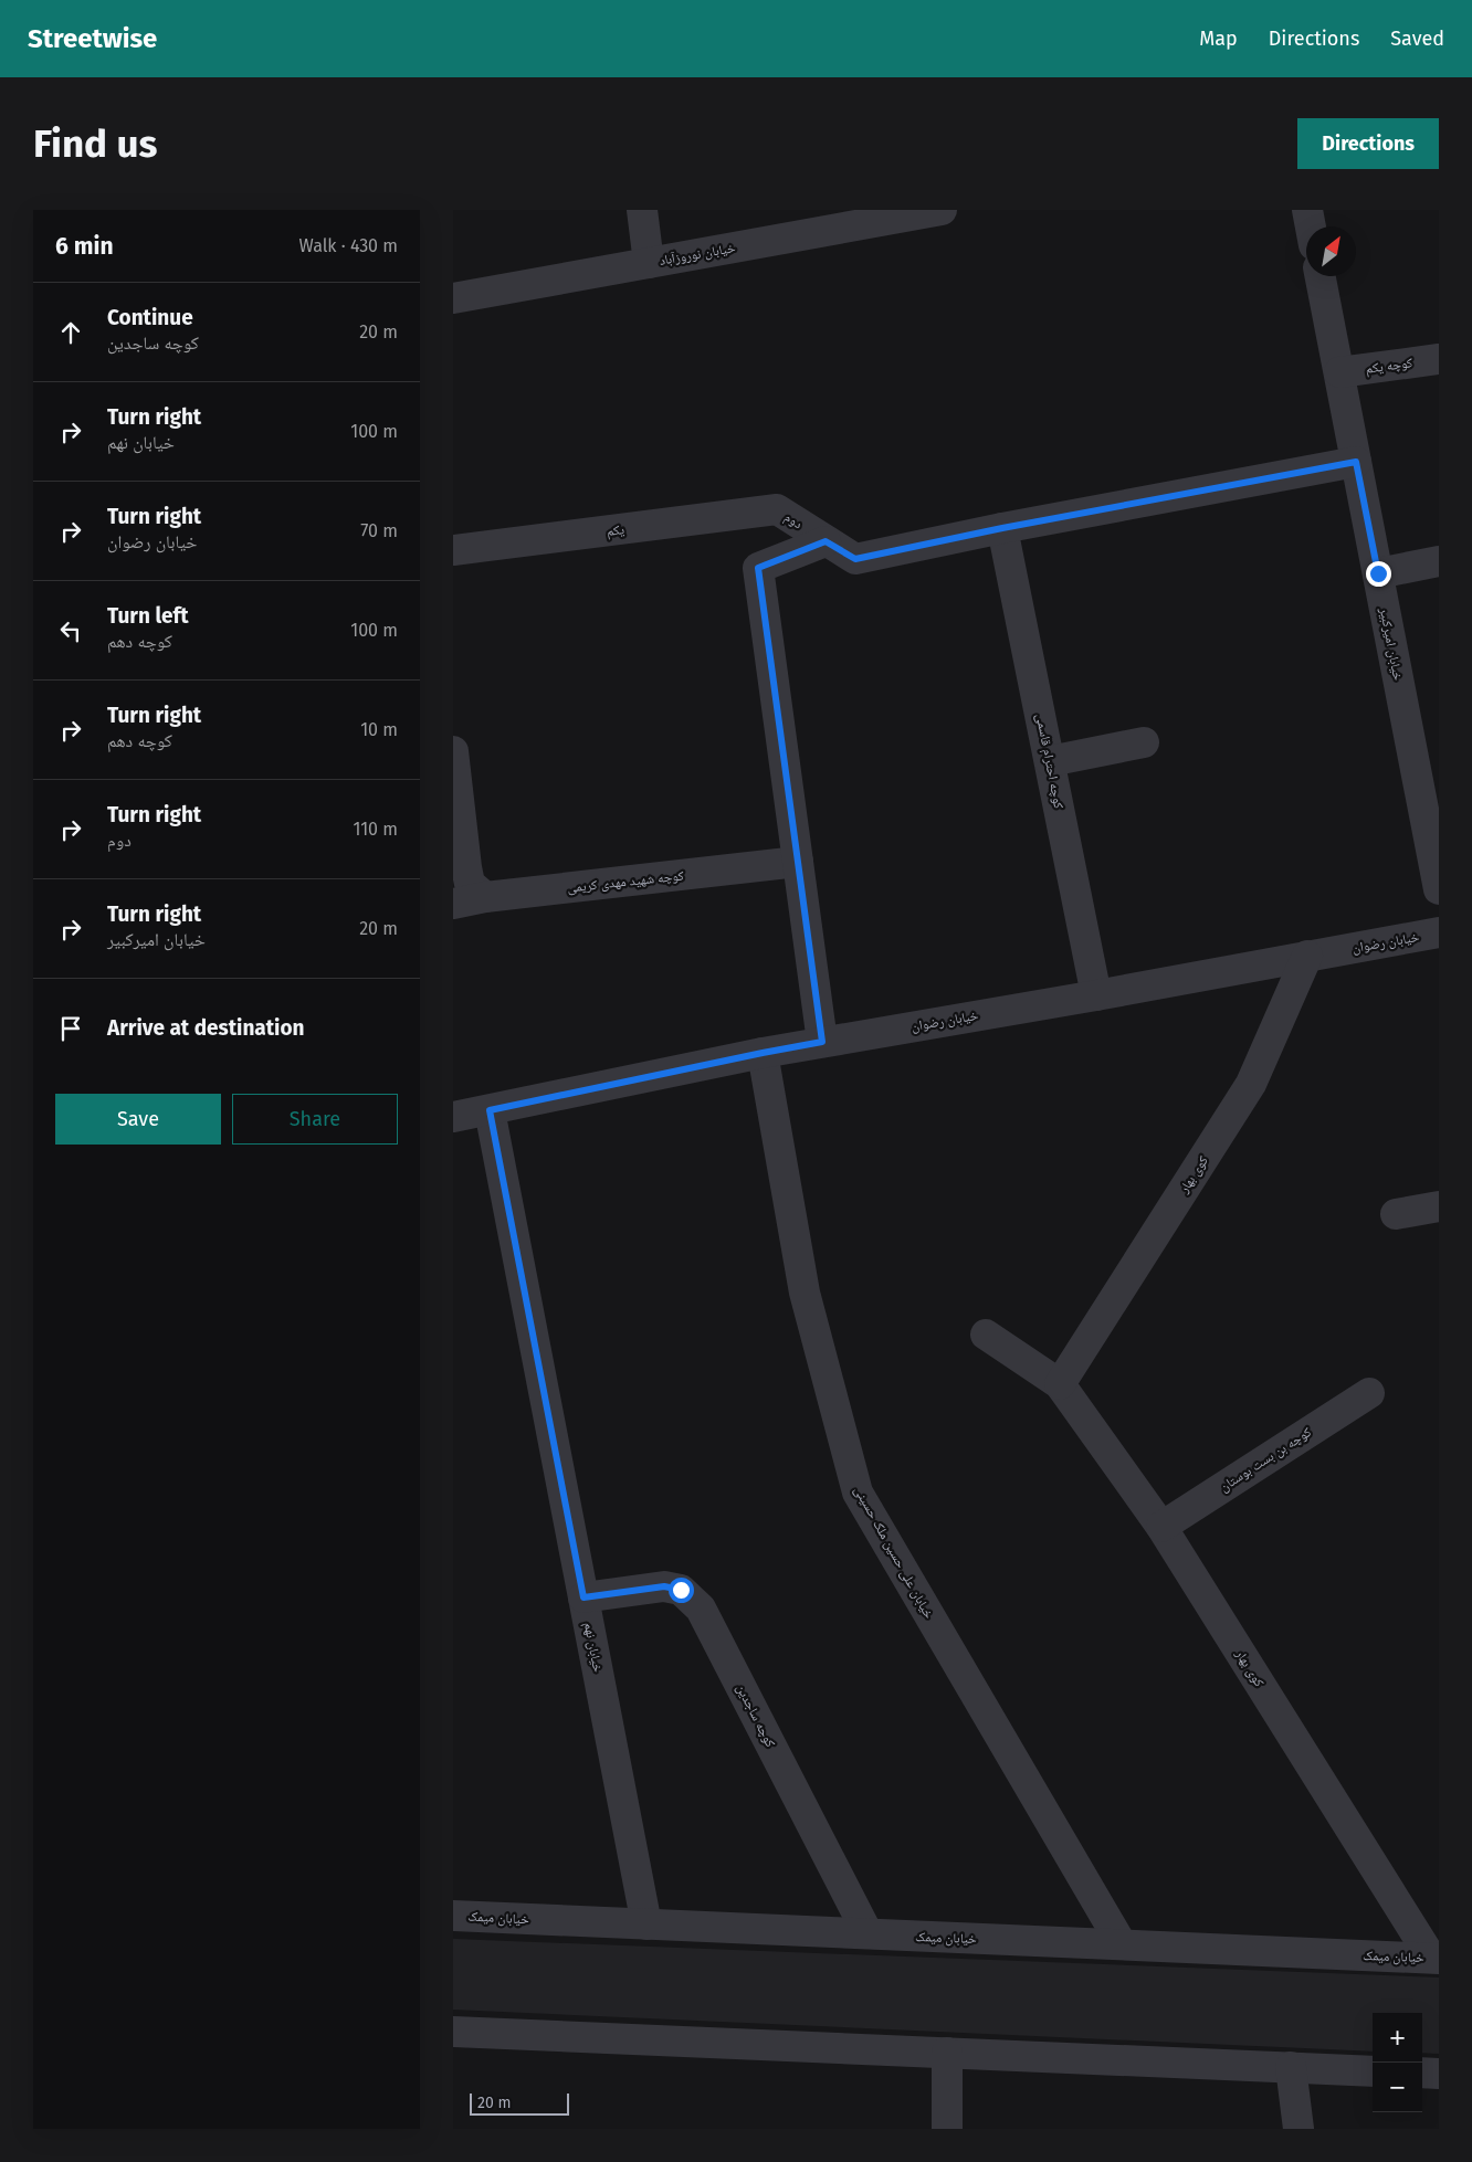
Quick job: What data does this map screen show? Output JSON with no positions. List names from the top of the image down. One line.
{"streets":{"street":["خیابان نوروزآباد","کوچه یکم","دوم","یکم","خیابان امیرکبیر","کوچه احترام قاسمی","کوچه شهید مهدی کریمی","خیابان رضوان","کوی بهار","کوچه بن بست بوستان","خیابان علی حسین ملک حسینی","خیابان نهم","کوچه ساجدین","خیابان میمک"]},"crossings":[["کوچه یکم","خیابان امیرکبیر"],["دوم","یکم"],["دوم","خیابان امیرکبیر"],["دوم","کوچه احترام قاسمی"],["کوچه احترام قاسمی","خیابان رضوان"],["خیابان رضوان","کوی بهار"],["خیابان رضوان","خیابان علی حسین ملک حسینی"],["خیابان رضوان","خیابان نهم"],["کوی بهار","کوچه بن بست بوستان"],["کوی بهار","خیابان میمک"],["خیابان علی حسین ملک حسینی","خیابان میمک"],["خیابان نهم","کوچه ساجدین"],["خیابان نهم","خیابان میمک"],["کوچه ساجدین","خیابان میمک"]],"scale_bar":"20 m","north":"top right","page":{"header":"Streetwise","nav":["Map","Directions","Saved"],"buttons":["Directions",["Save","Share"]],"title":"Find us","heading":["6 min","Walk · 430 m"],"list":[["Continue","کوچه ساجدین","20 m"],["Turn right","خیابان نهم","100 m"],["Turn right","خیابان رضوان","70 m"],["Turn left","کوچه دهم","100 m"],["Turn right","کوچه دهم","10 m"],["Turn right","دوم","110 m"],["Turn right","خیابان امیرکبیر","20 m"],"Arrive at destination"],"map_buttons":["+","−"],"scale":"20 m"}}
